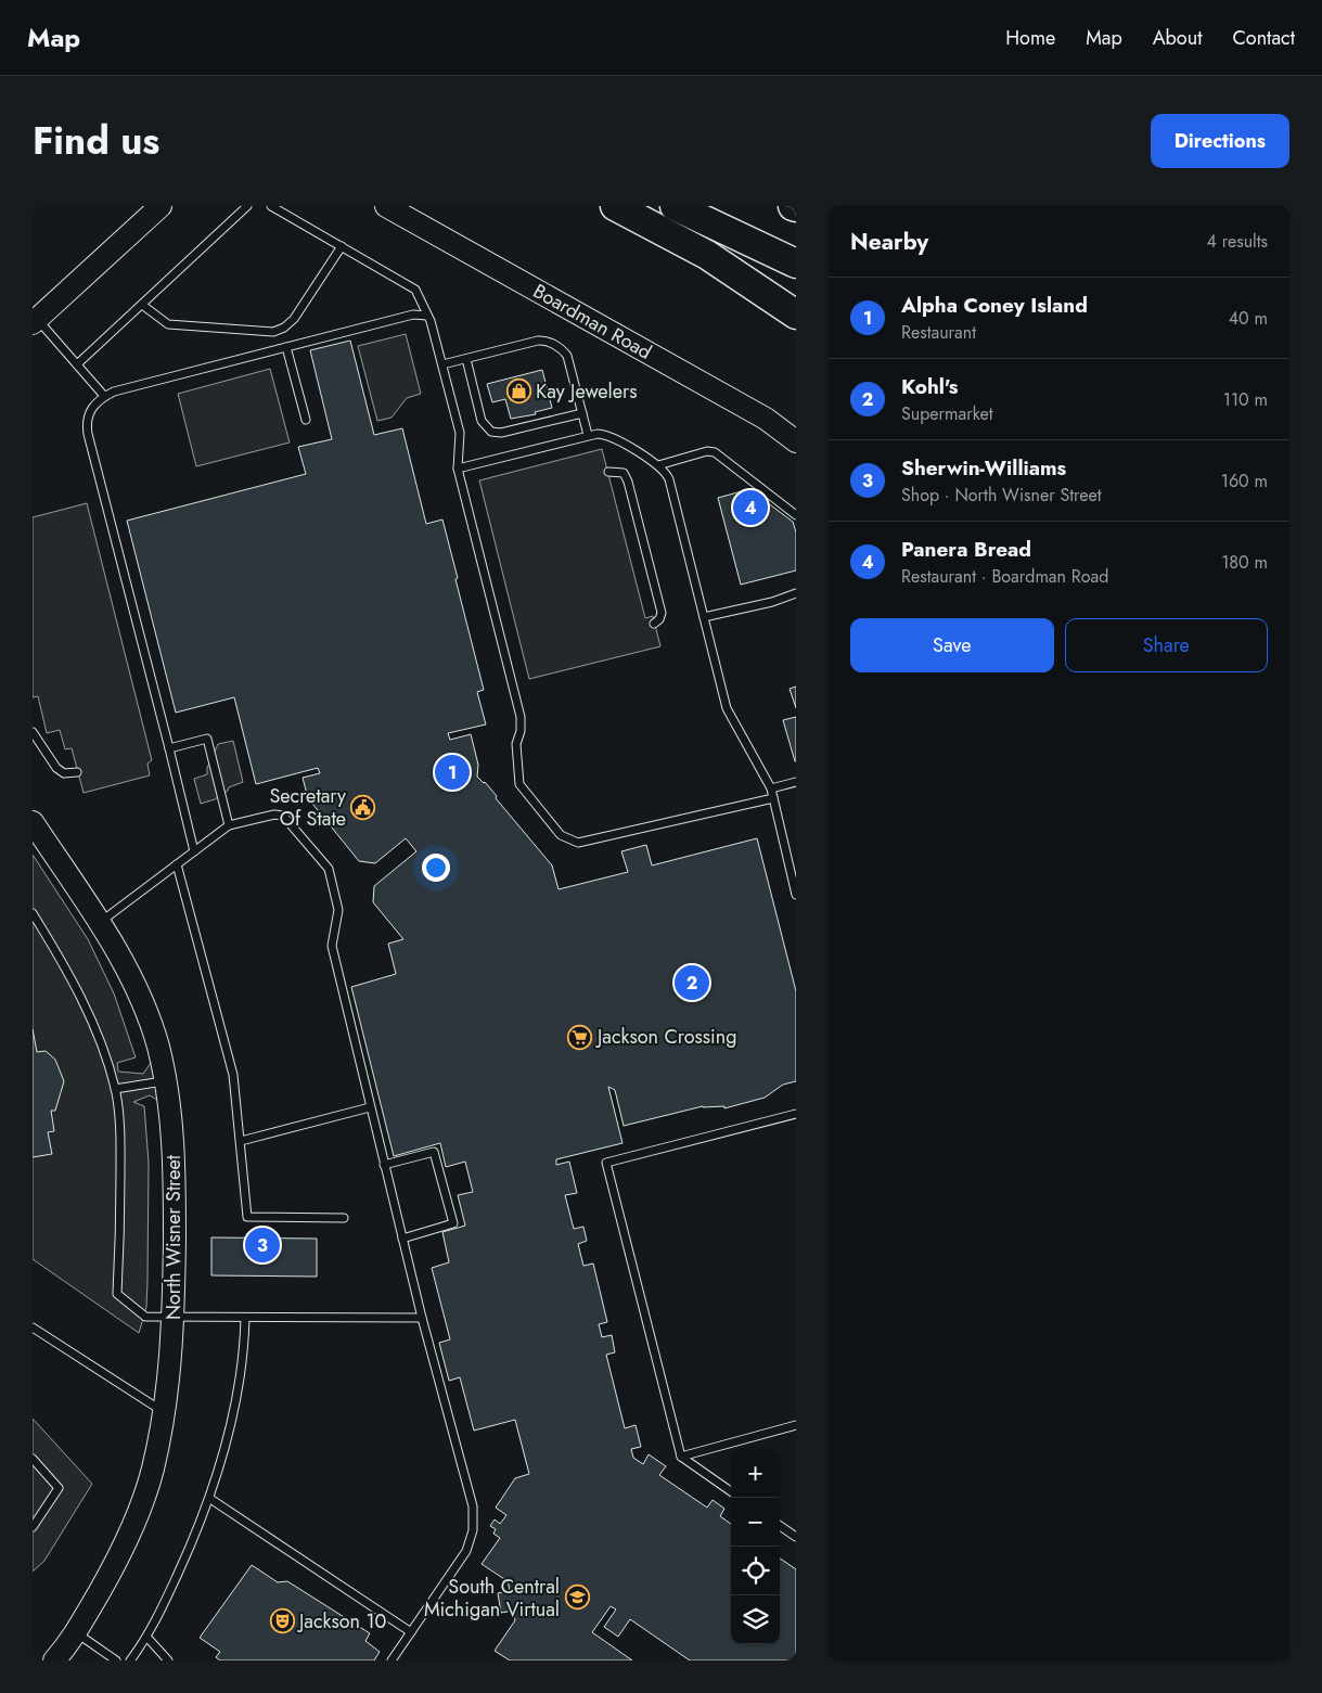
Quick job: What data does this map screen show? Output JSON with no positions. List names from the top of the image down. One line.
{"streets":{"street":["Boardman Road","North Wisner Street"]},"places":{"shop":["Kay Jewelers"],"public building":["Secretary Of State"],"supermarket":["Jackson Crossing"],"school or university":["South Central Michigan Virtual"],"theatre":["Jackson 10"]},"page":{"header":"Map","nav":["Home","Map","About","Contact"],"title":"Find us","buttons":["Directions",["Save","Share"]],"heading":["Nearby","4 results"],"list":[{"mark":"1","name":"Alpha Coney Island","note":"Restaurant","value":"40 m"},{"mark":"2","name":"Kohl's","note":"Supermarket","value":"110 m"},{"mark":"3","name":"Sherwin-Williams","note":"Shop · North Wisner Street","value":"160 m"},{"mark":"4","name":"Panera Bread","note":"Restaurant · Boardman Road","value":"180 m"}],"pins":["4","1","2","3"],"map_buttons":["+","−"]}}
